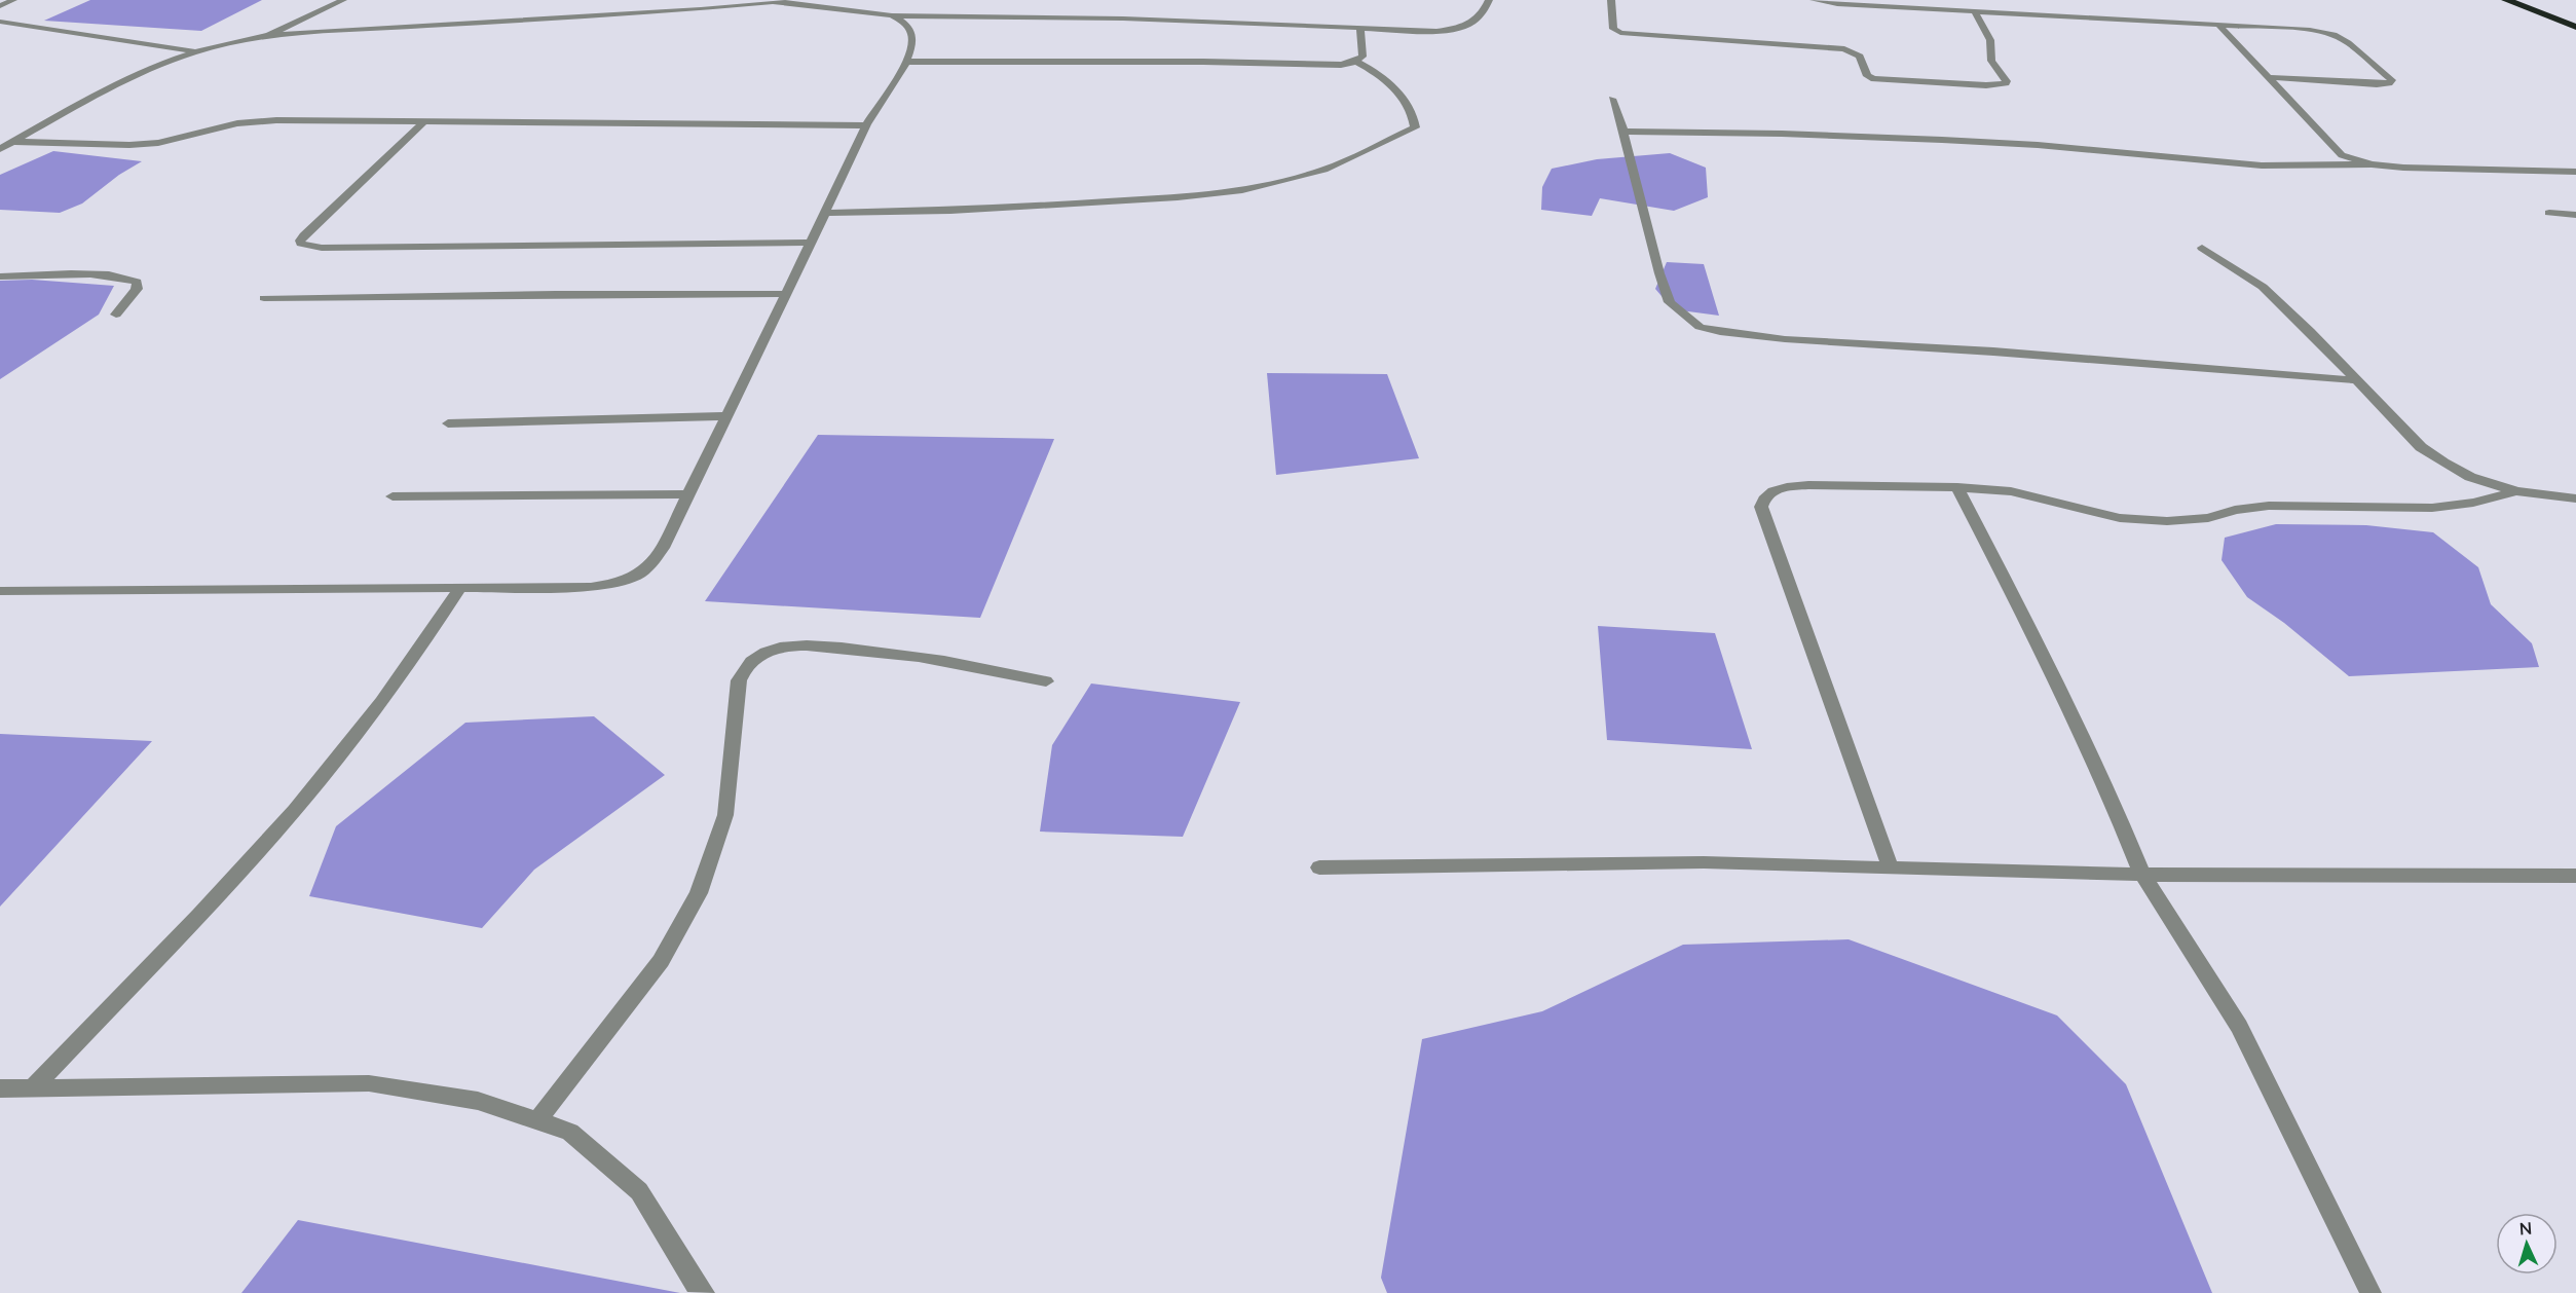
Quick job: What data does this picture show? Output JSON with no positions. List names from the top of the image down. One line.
{"north":"top"}
